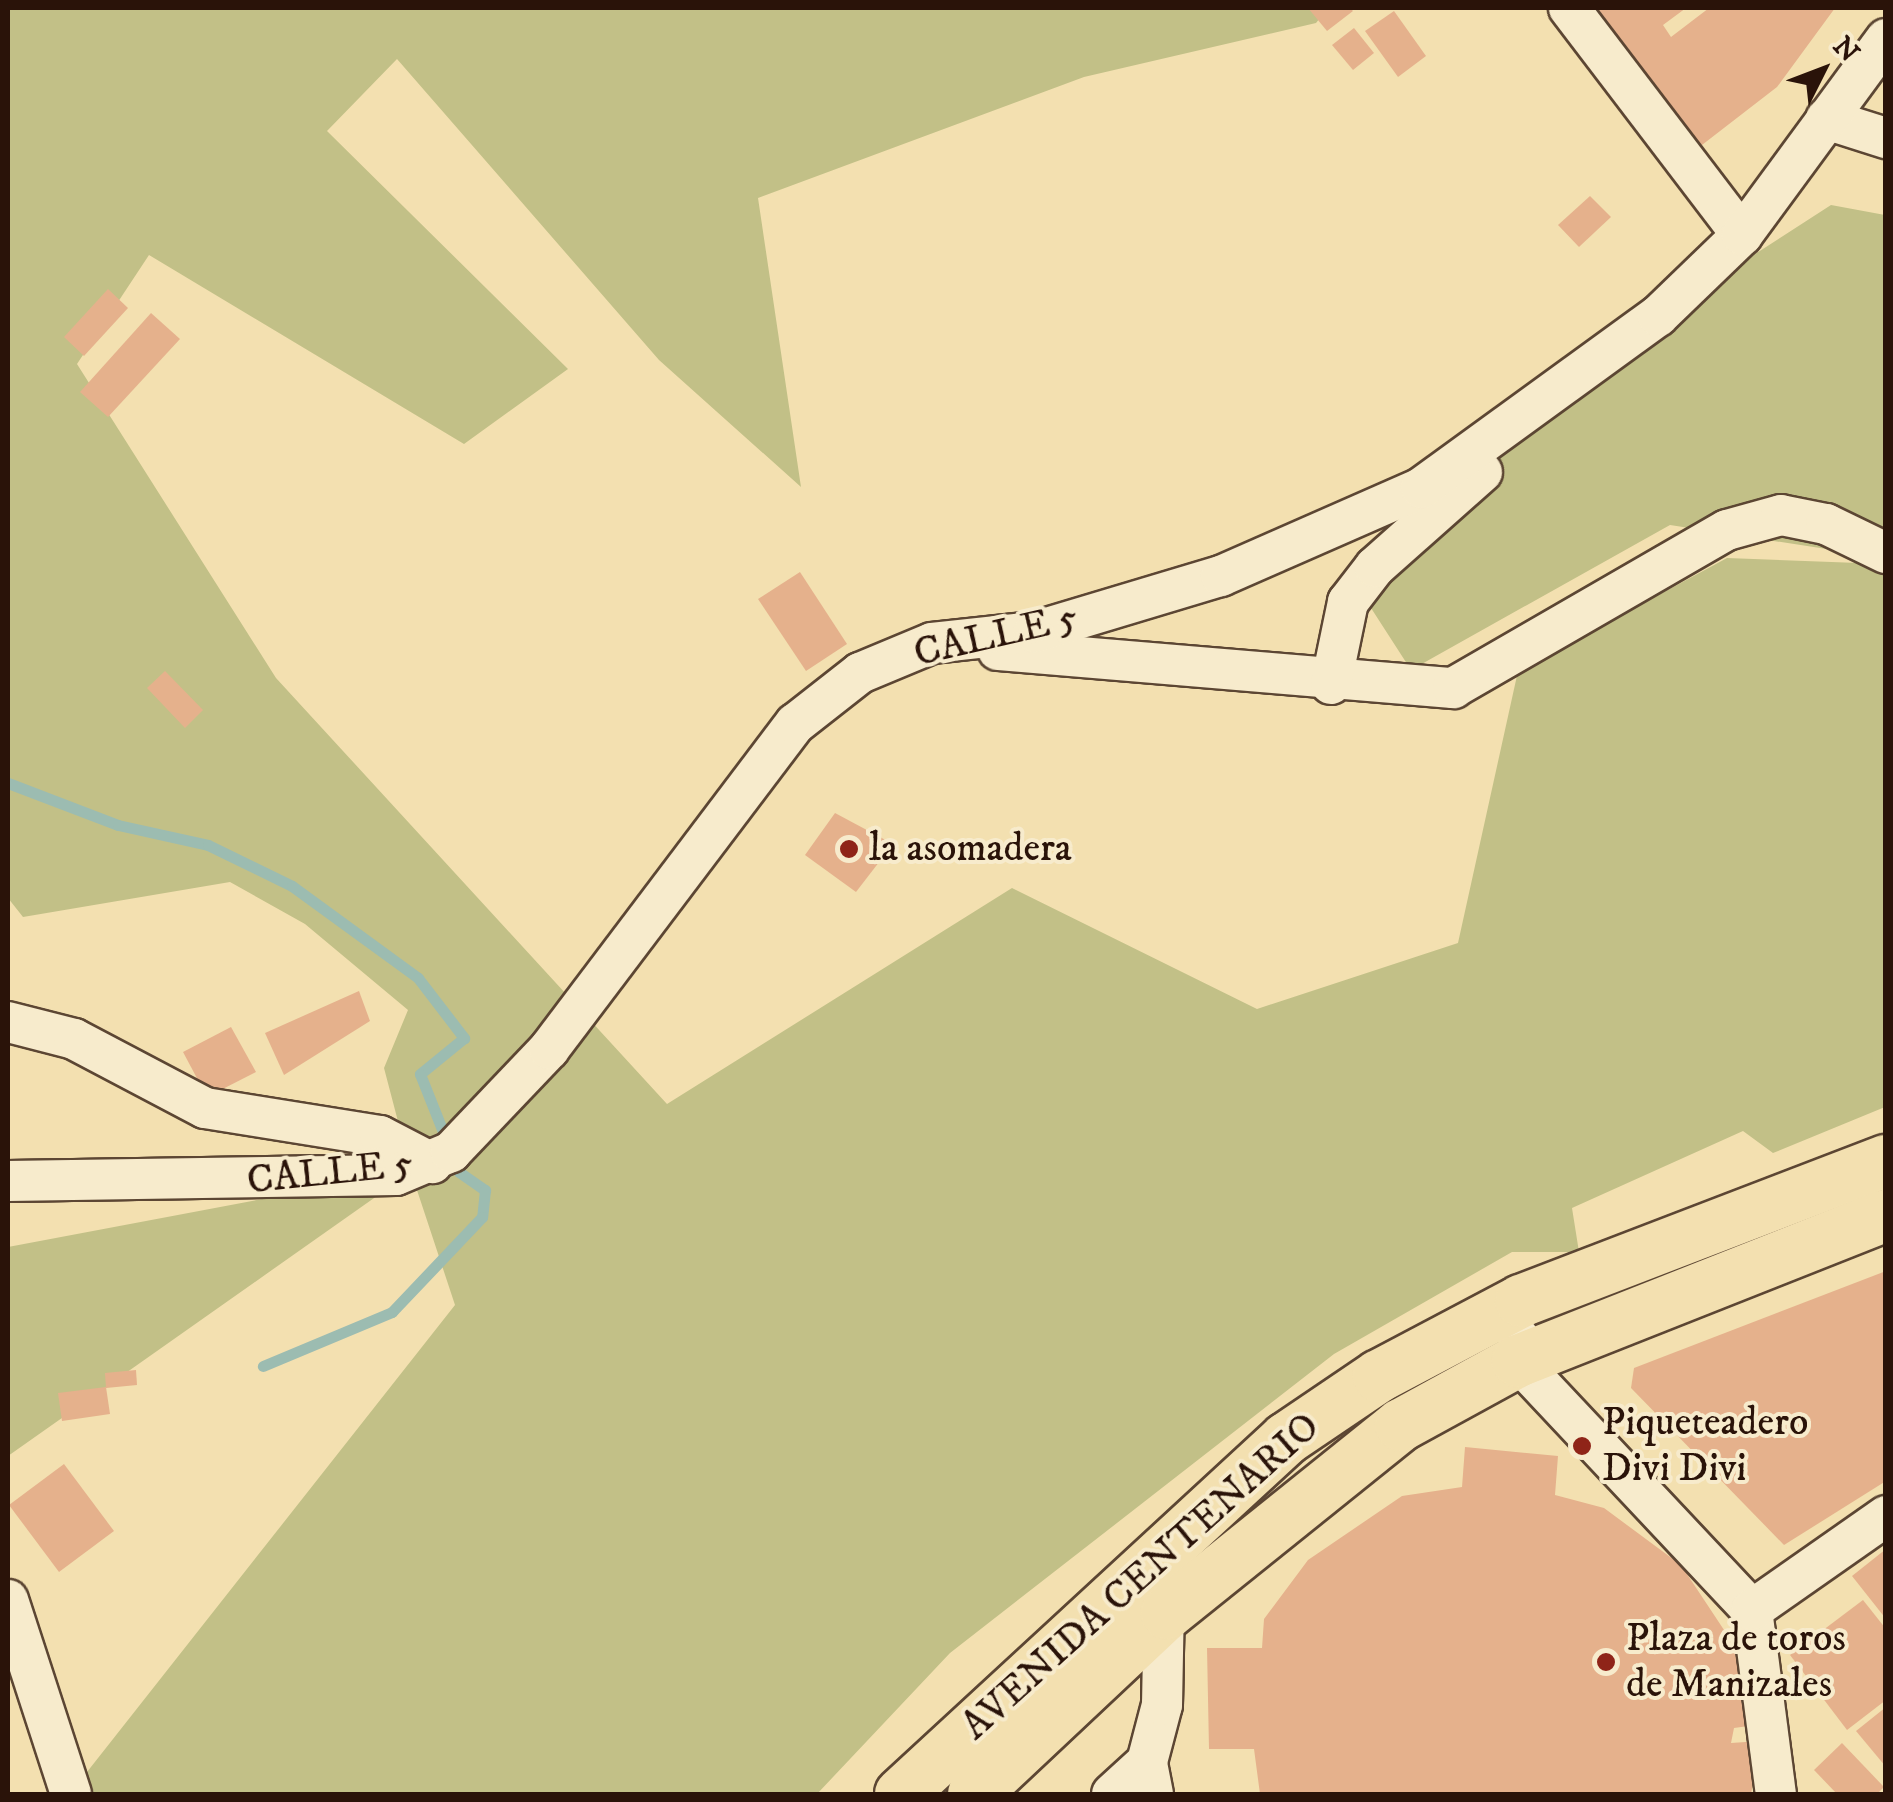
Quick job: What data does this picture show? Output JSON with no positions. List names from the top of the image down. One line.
{"streets":{"main road":["AVENIDA CENTENARIO"],"street":["CALLE 5"]},"places":["la asomadera","Piqueteadero Divi Divi","Plaza de toros de Manizales"],"north":"top right"}
